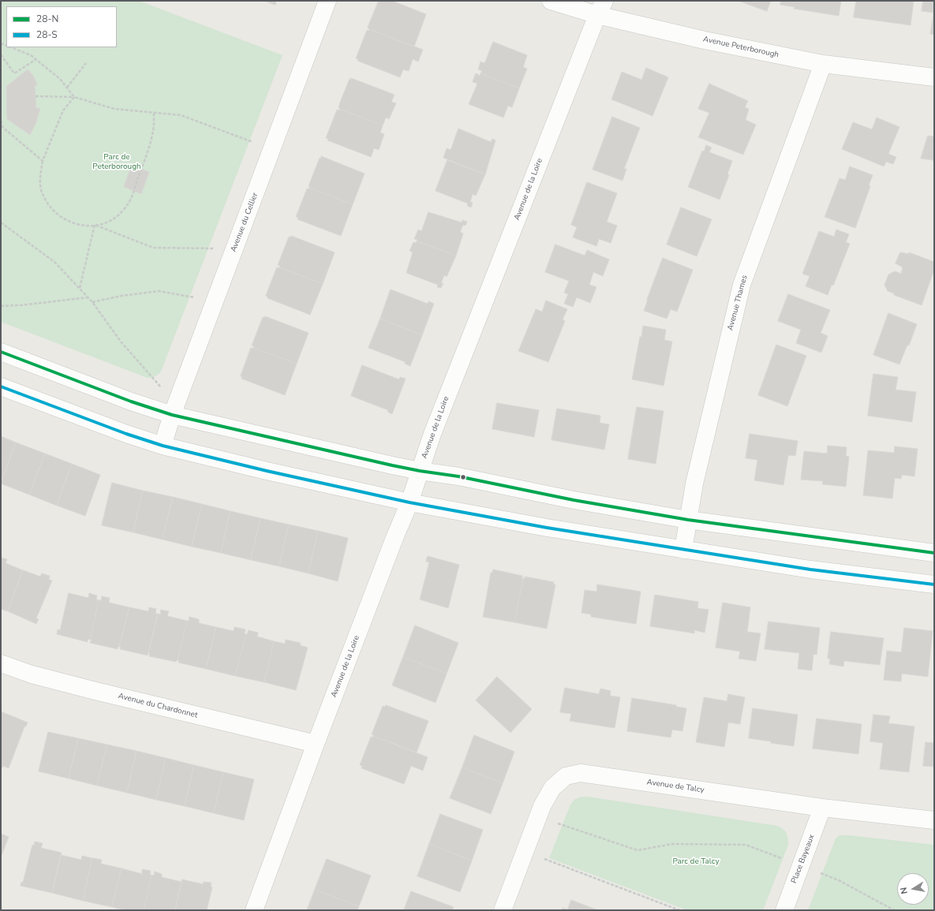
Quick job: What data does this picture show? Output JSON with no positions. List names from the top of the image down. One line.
{"streets":{"street":["Avenue Peterborough","Avenue de la Loire","Avenue du Cellier","Avenue Thames","Avenue du Chardonnet","Avenue de Talcy","Place Bayeaux"]},"crossings":[["Avenue Peterborough","Avenue de la Loire"],["Avenue Peterborough","Avenue Thames"],["Avenue de la Loire","Avenue du Chardonnet"],["Avenue de Talcy","Place Bayeaux"]],"parks":["Parc de Peterborough","Parc de Talcy"],"lines":["transit line 28-N","transit line 28-S"],"legend":["28-N","28-S"],"north":"left"}
